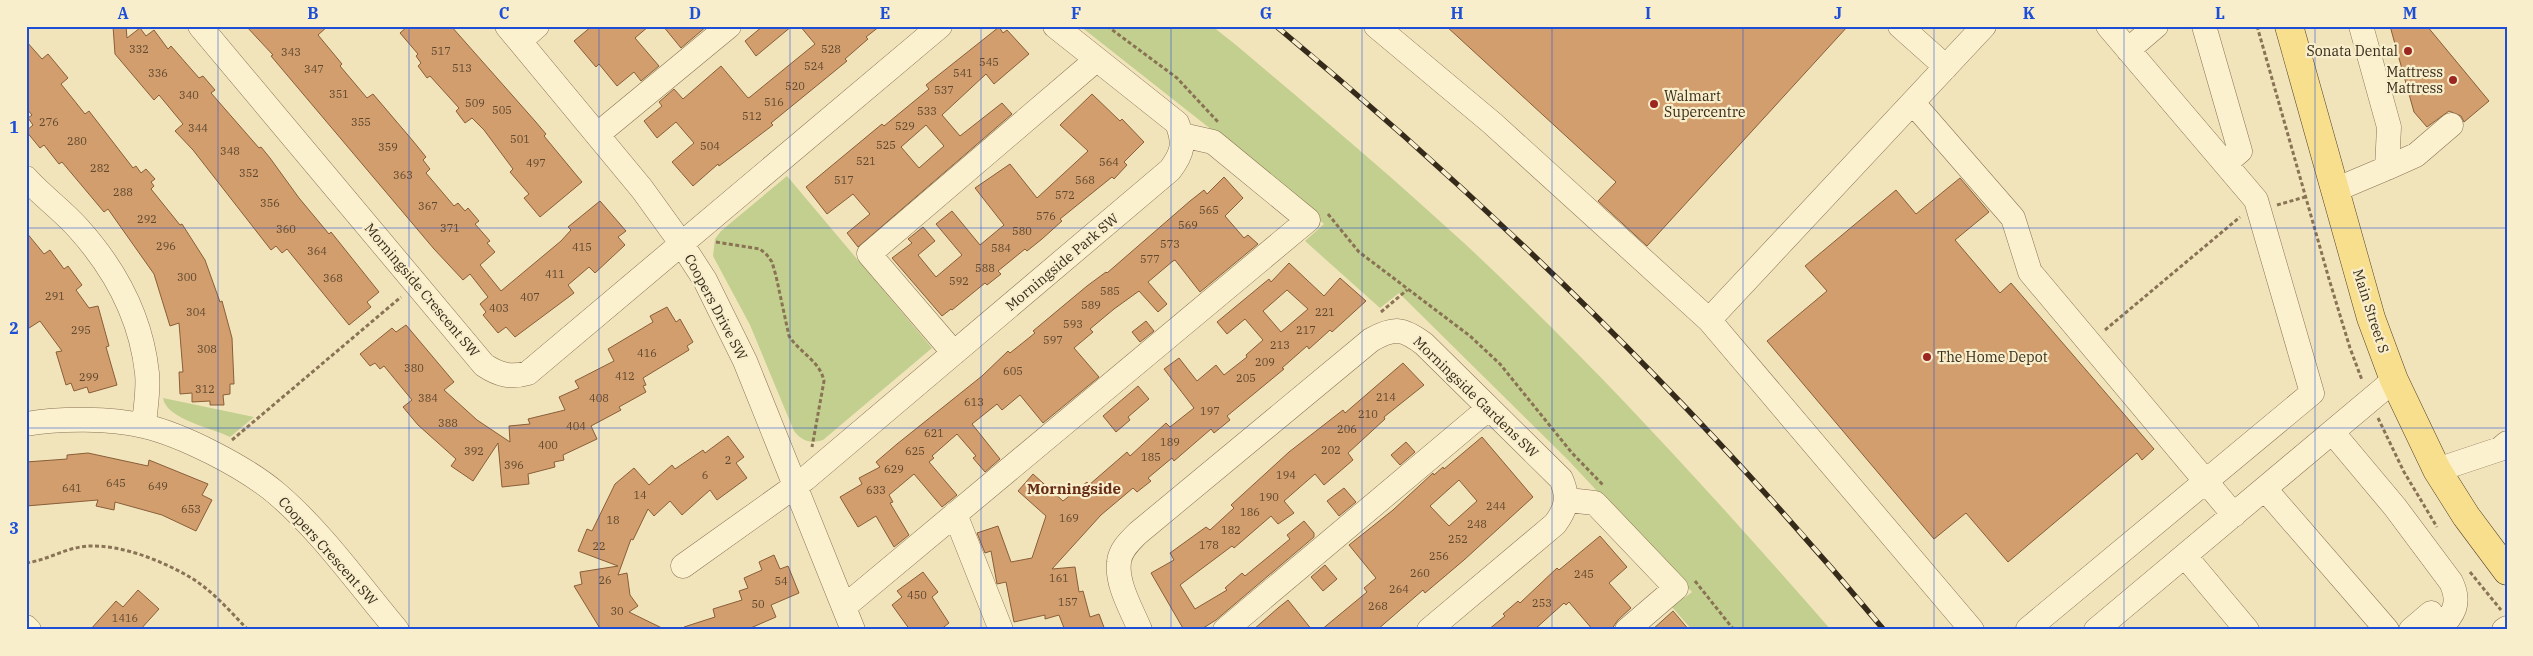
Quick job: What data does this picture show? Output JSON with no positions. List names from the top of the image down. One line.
{"streets":{"main road":["Main Street S"],"street":["Morningside Park SW","Morningside Crescent SW","Coopers Drive SW","Morningside Gardens SW","Coopers Crescent SW"]},"crossings":[["Morningside Park SW","Coopers Drive SW"],["Morningside Crescent SW","Coopers Drive SW"]],"districts":["Morningside"],"places":["Sonata Dental","Mattress Mattress","Walmart Supercentre","The Home Depot"],"house_numbers":["332","528","517","343","545","524","513","347","336","541","520","537","351","340","516","509","505","533","512","276","355","529","344","501","280","525","504","359","348","521","564","497","282","352","363","517","568","288","572","356","367","565","576","292","569","371","360","580","573","296","415","584","364","577","588","411","300","368","592","585","291","407","589","403","304","221","593","295","217","597","213","308","416","209","380","605","412","299","205","312","214","384","408","613","197","210","388","404","206","621","189","400","202","392","625","185","2","396","629","6","194","645","649","641","633","14","190","244","653","186","169","18","248","182","252","178","22","256","260","245","161","26","54","264","450","157","253","50","268","30","1416"],"grid":{"columns":["A","B","C","D","E","F","G","H","I","J","K","L","M"],"rows":["1","2","3"]}}
